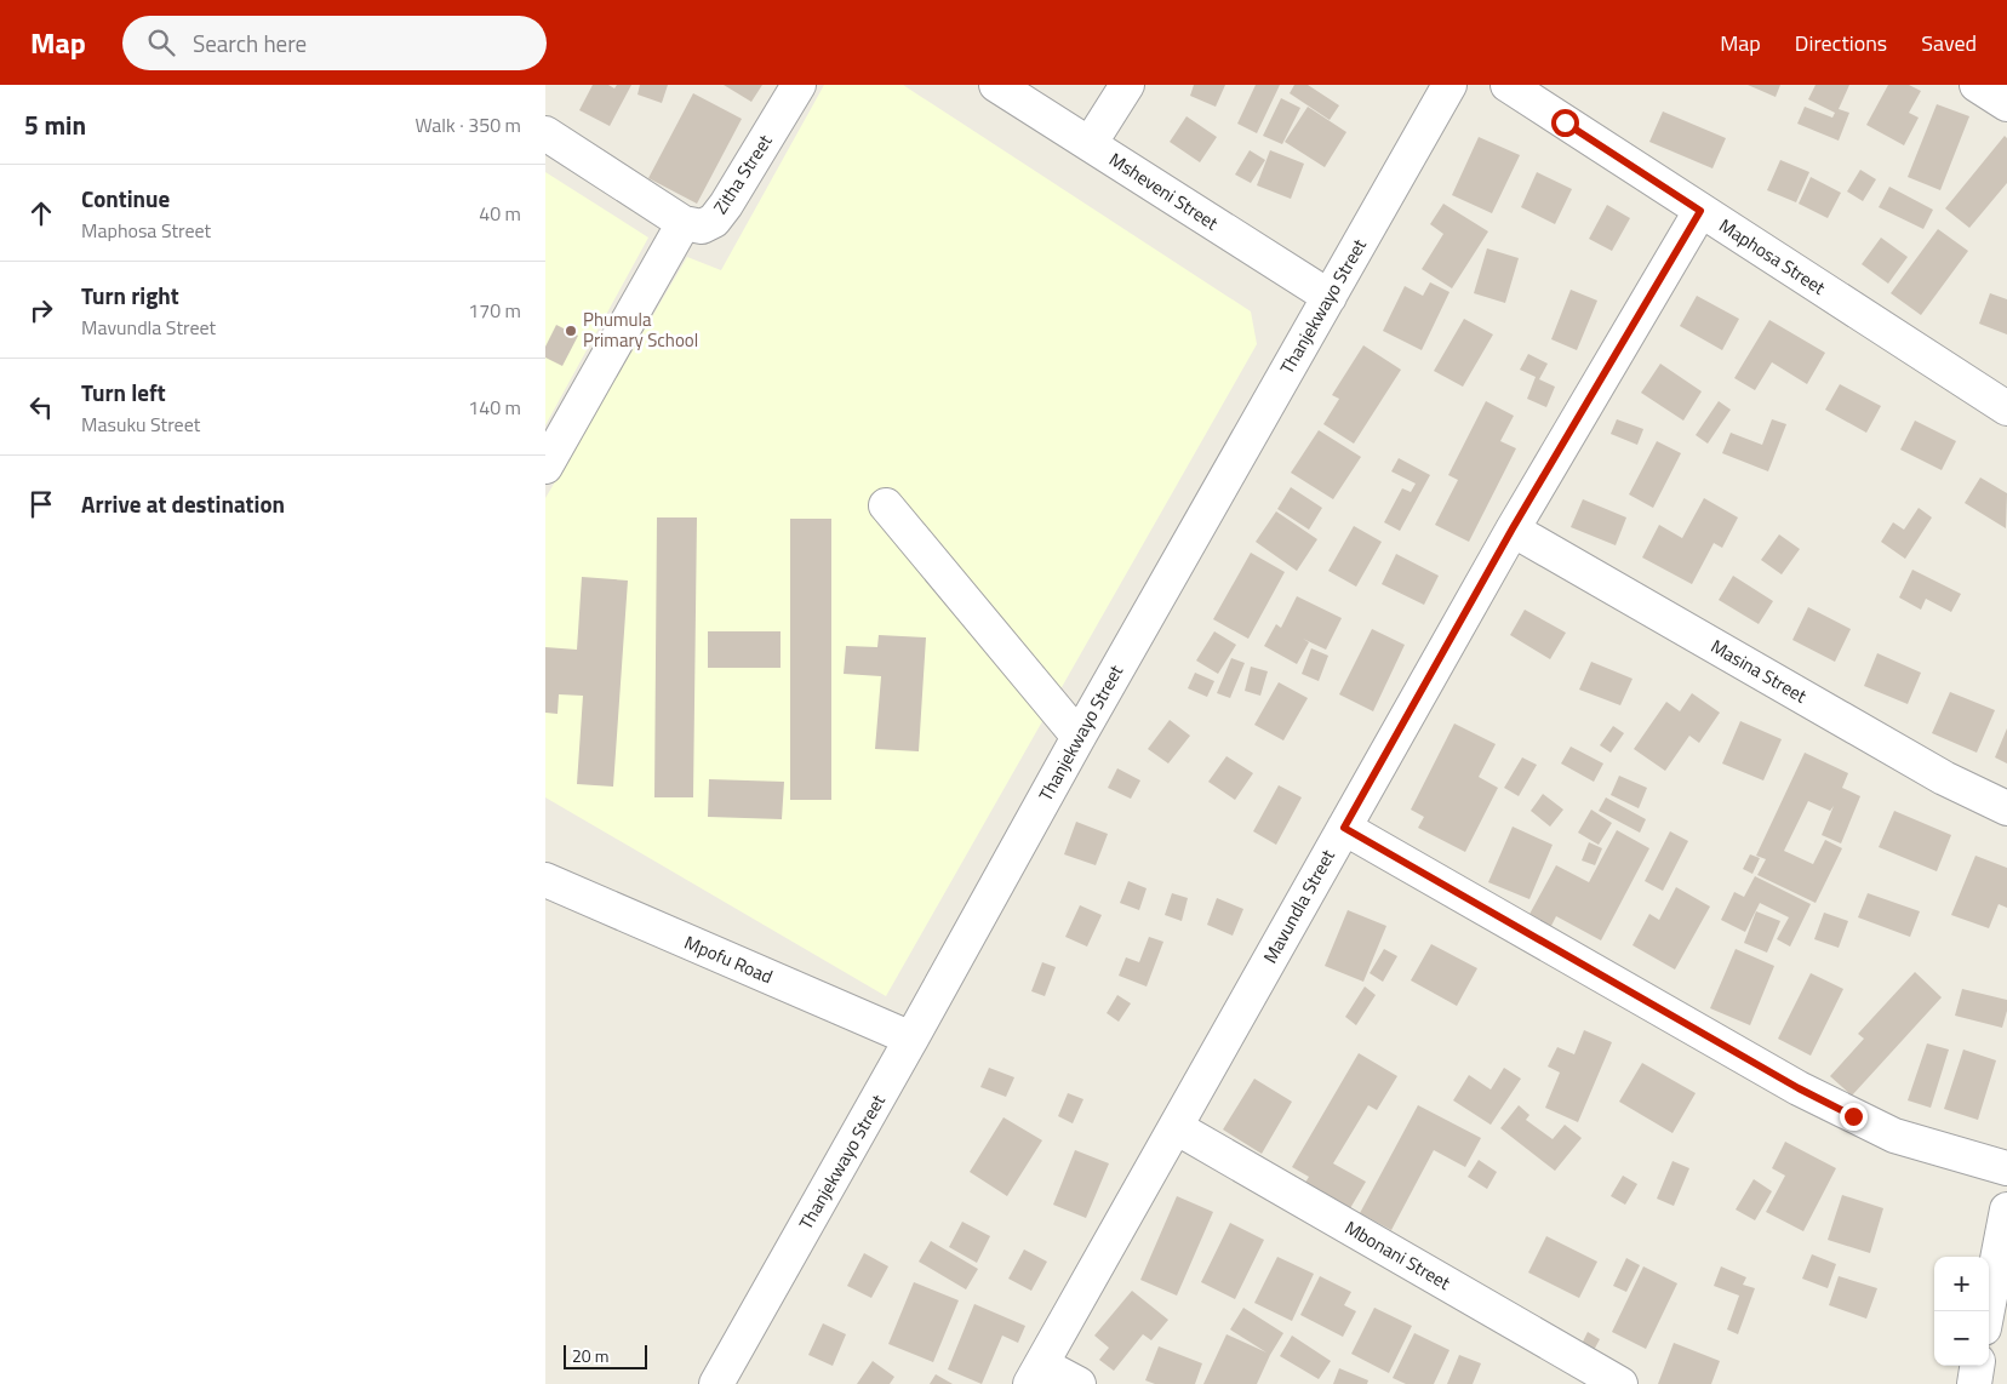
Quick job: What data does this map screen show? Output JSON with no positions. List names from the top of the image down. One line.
{"streets":{"street":["Zitha Street","Msheveni Street","Maphosa Street","Thanjekwayo Street","Masina Street","Mavundla Street","Mpofu Road","Mbonani Street"]},"crossings":[["Msheveni Street","Thanjekwayo Street"],["Maphosa Street","Mavundla Street"],["Thanjekwayo Street","Mpofu Road"],["Masina Street","Mavundla Street"],["Mavundla Street","Mbonani Street"]],"places":["Phumula Primary School"],"scale_bar":"20 m","page":{"header":"Map","search":"Search here","nav":["Map","Directions","Saved"],"heading":["5 min","Walk · 350 m"],"list":[["Continue","Maphosa Street","40 m"],["Turn right","Mavundla Street","170 m"],["Turn left","Masuku Street","140 m"],"Arrive at destination"],"map_buttons":["+","−"],"scale":"20 m"}}
